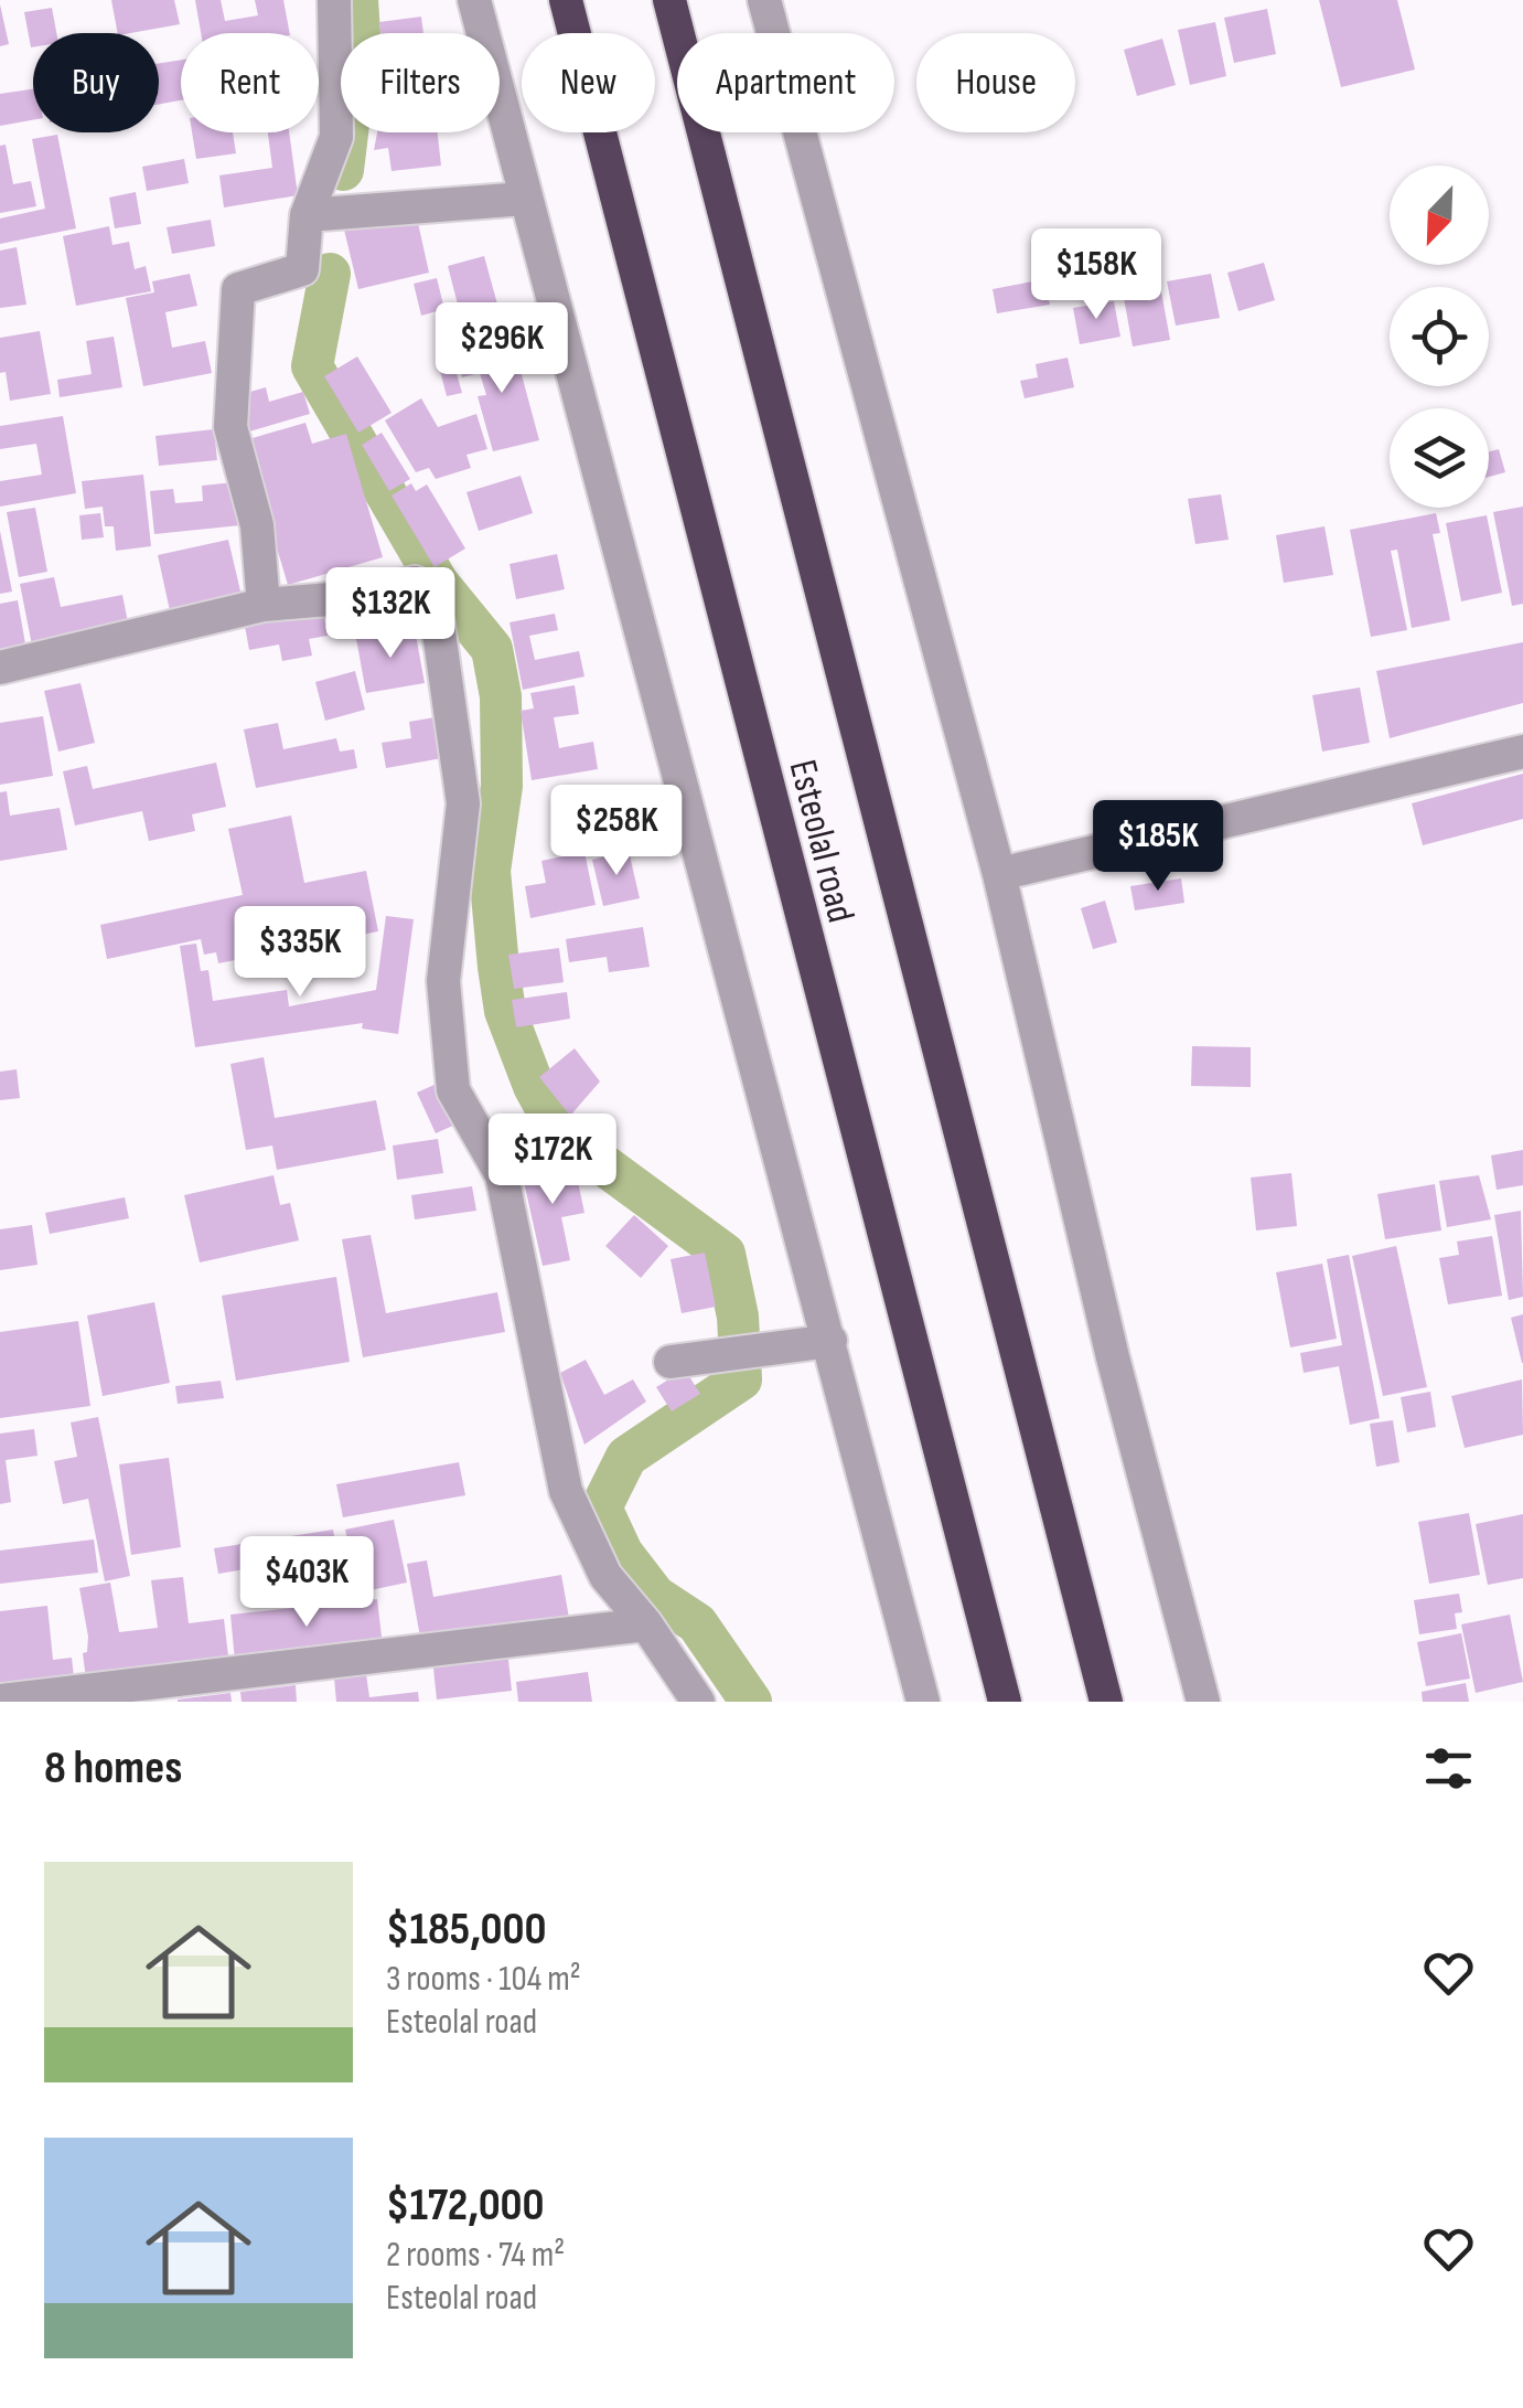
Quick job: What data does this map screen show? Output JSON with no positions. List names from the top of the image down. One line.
{"streets":{"highway":["Esteolal road"]},"north":"bottom left","page":{"chip":["Buy","Rent","Filters","New","Apartment","House"],"price":["$158K","$296K","$132K","$258K","$185K","$335K","$172K","$403K"],"heading":"8 homes","list":[{"name":"$185,000","note":"3 rooms · 104 m² · Esteolal road"},{"name":"$172,000","note":"2 rooms · 74 m² · Esteolal road"}]}}
